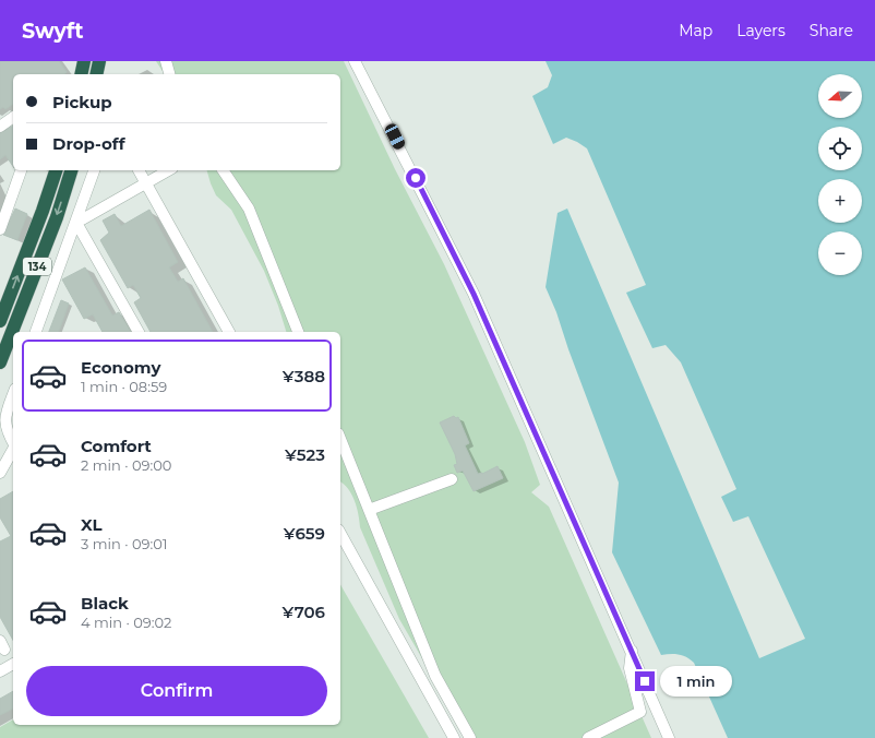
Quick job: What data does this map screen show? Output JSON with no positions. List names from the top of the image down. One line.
{"streets":{"highway":["134"]},"north":"left","page":{"header":"Swyft","nav":["Map","Layers","Share"],"map_buttons":["+","−"],"banner":["Pickup","Drop-off"],"list":[{"name":"Economy","note":"1 min · 08:59","value":"¥388"},{"name":"Comfort","note":"2 min · 09:00","value":"¥523"},{"name":"XL","note":"3 min · 09:01","value":"¥659"},{"name":"Black","note":"4 min · 09:02","value":"¥706"}],"buttons":"Confirm","bubble":"1 min"}}
